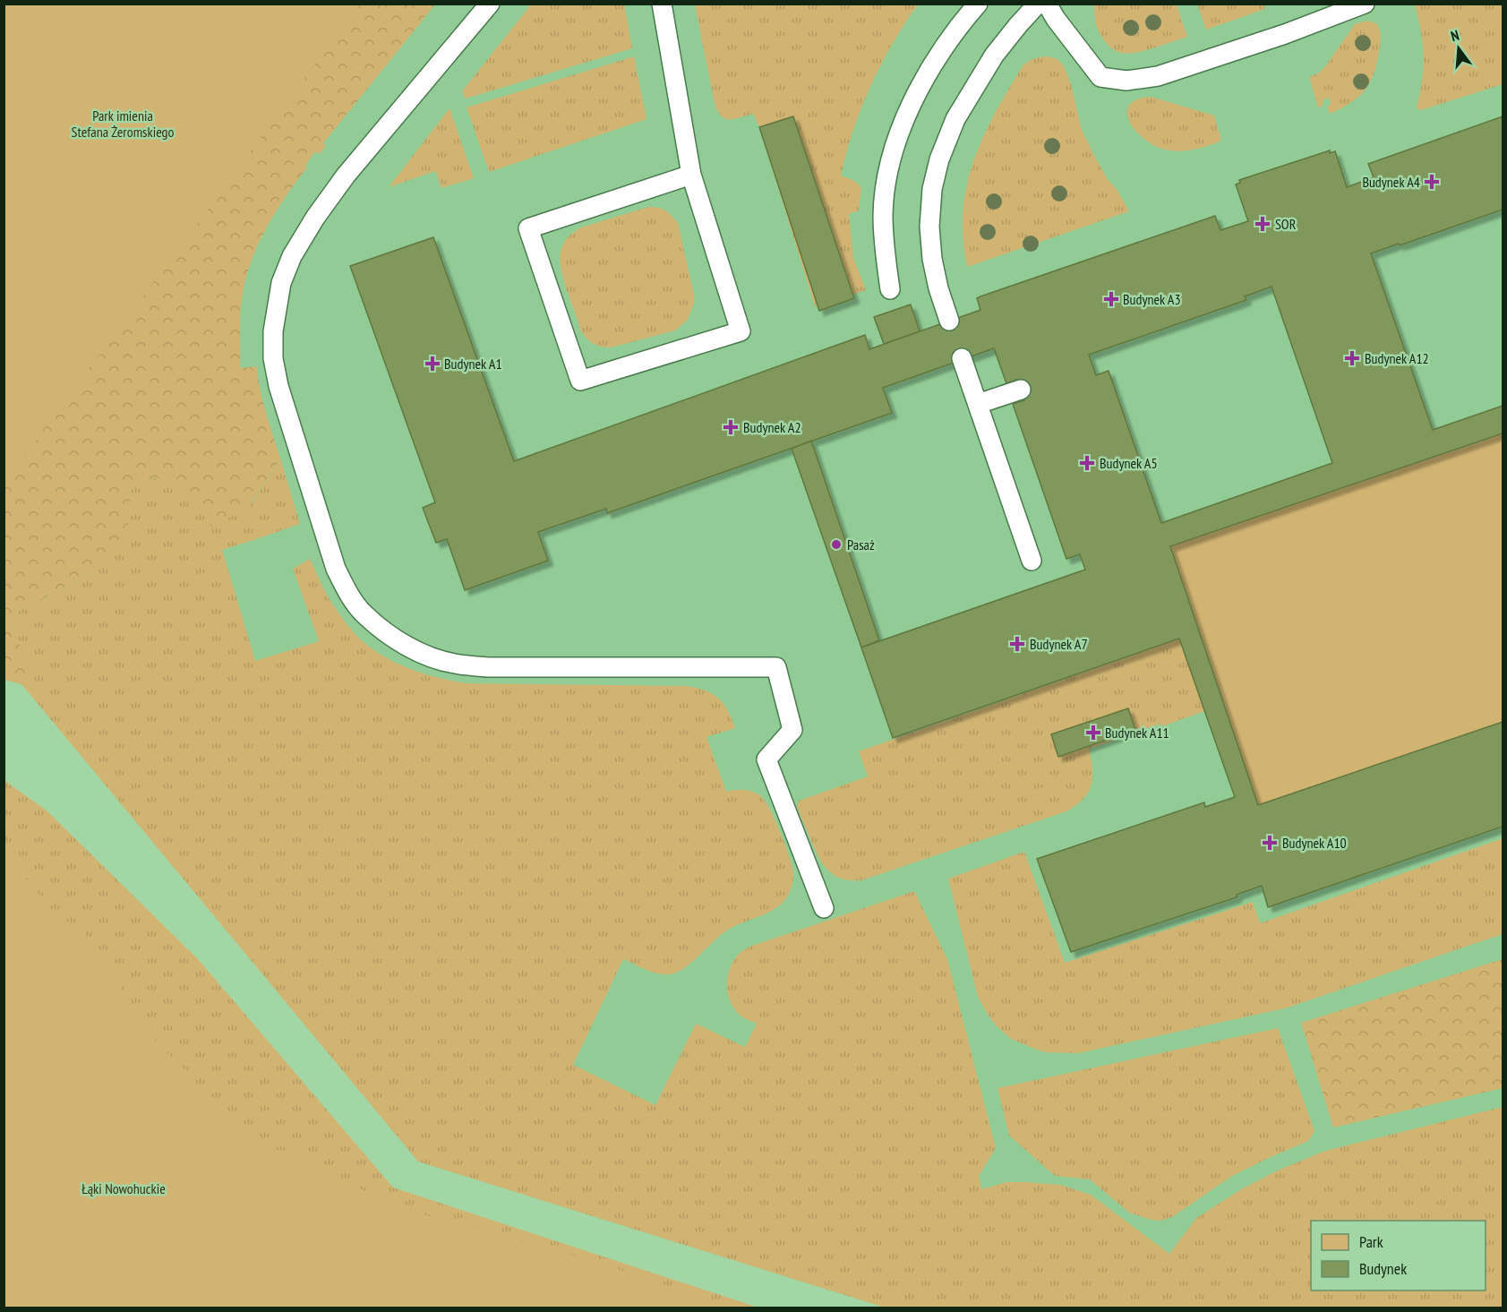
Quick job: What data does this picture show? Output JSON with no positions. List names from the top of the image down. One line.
{"parks":["Park imienia Stefana Żeromskiego","Łąki Nowohuckie"],"places":{"health":["Budynek A4","SOR","Budynek A3","Budynek A12","Budynek A1","Budynek A2","Budynek A5","Budynek A7","Budynek A11","Budynek A10"],"other":["Pasaż"]},"legend":["Park","Budynek"],"north":"top"}
